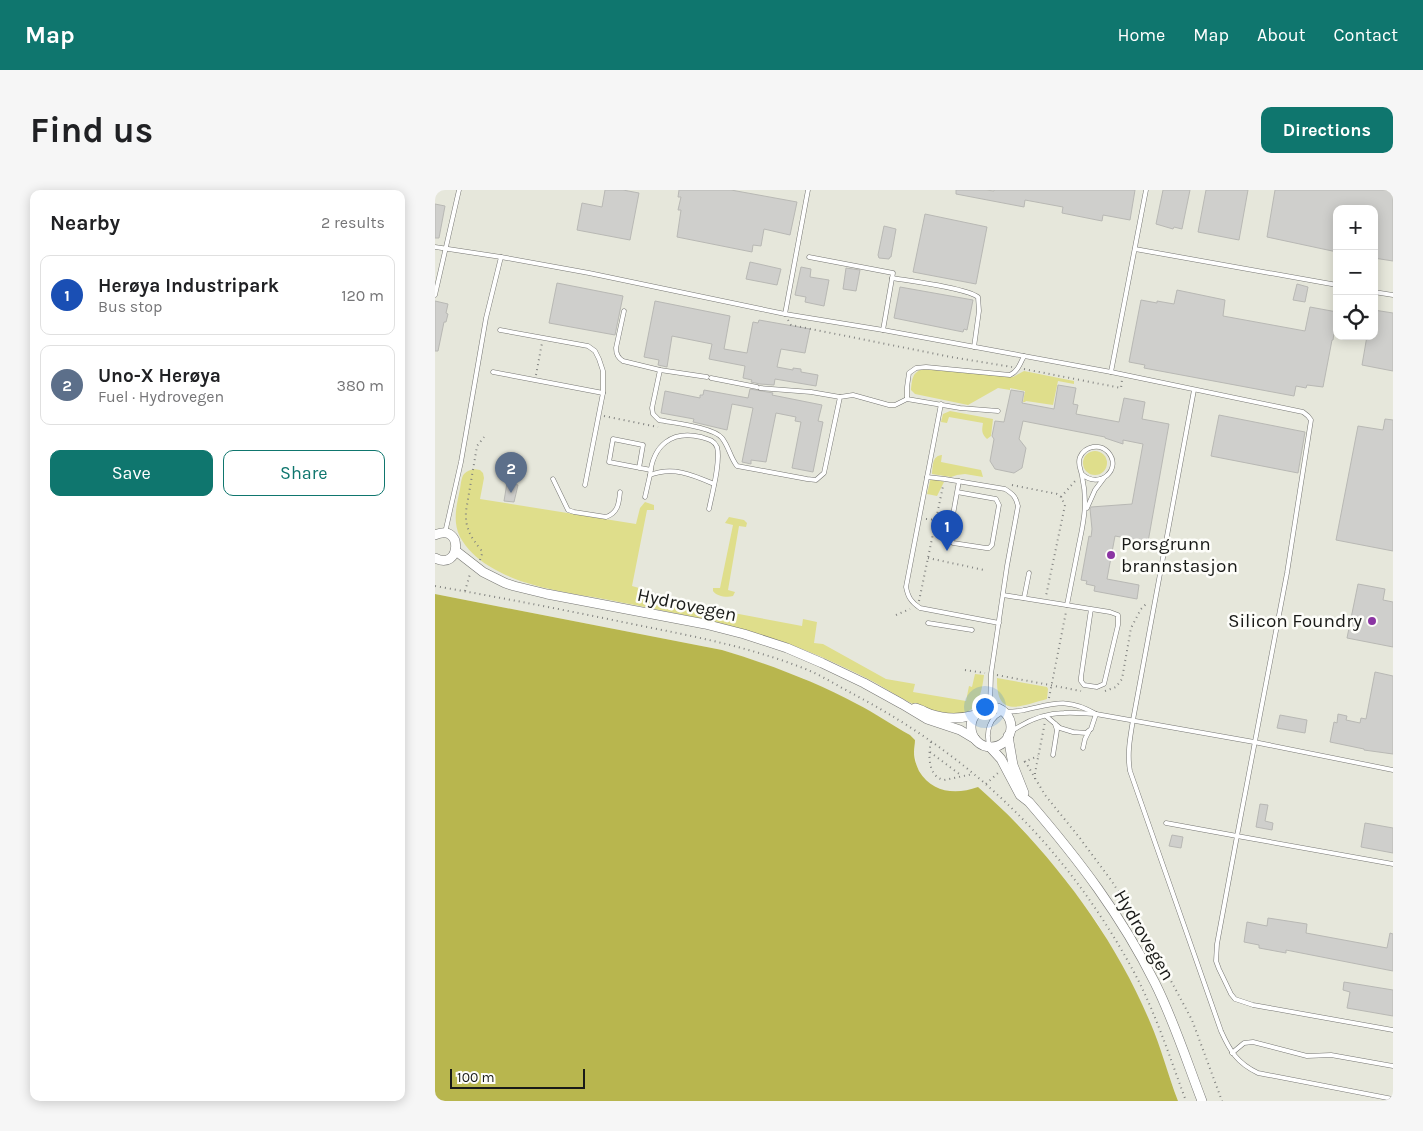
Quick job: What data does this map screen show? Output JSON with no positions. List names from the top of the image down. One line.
{"streets":{"street":["Hydrovegen"]},"places":["Porsgrunn brannstasjon","Silicon Foundry"],"scale_bar":"100 m","page":{"header":"Map","nav":["Home","Map","About","Contact"],"buttons":["Directions",["Save","Share"]],"title":"Find us","heading":["Nearby","2 results"],"map_buttons":["+","−"],"list":[{"mark":"1","name":"Herøya Industripark","note":"Bus stop","value":"120 m"},{"mark":"2","name":"Uno-X Herøya","note":"Fuel · Hydrovegen","value":"380 m"}],"pins":["2","1"],"scale":"100 m"}}
